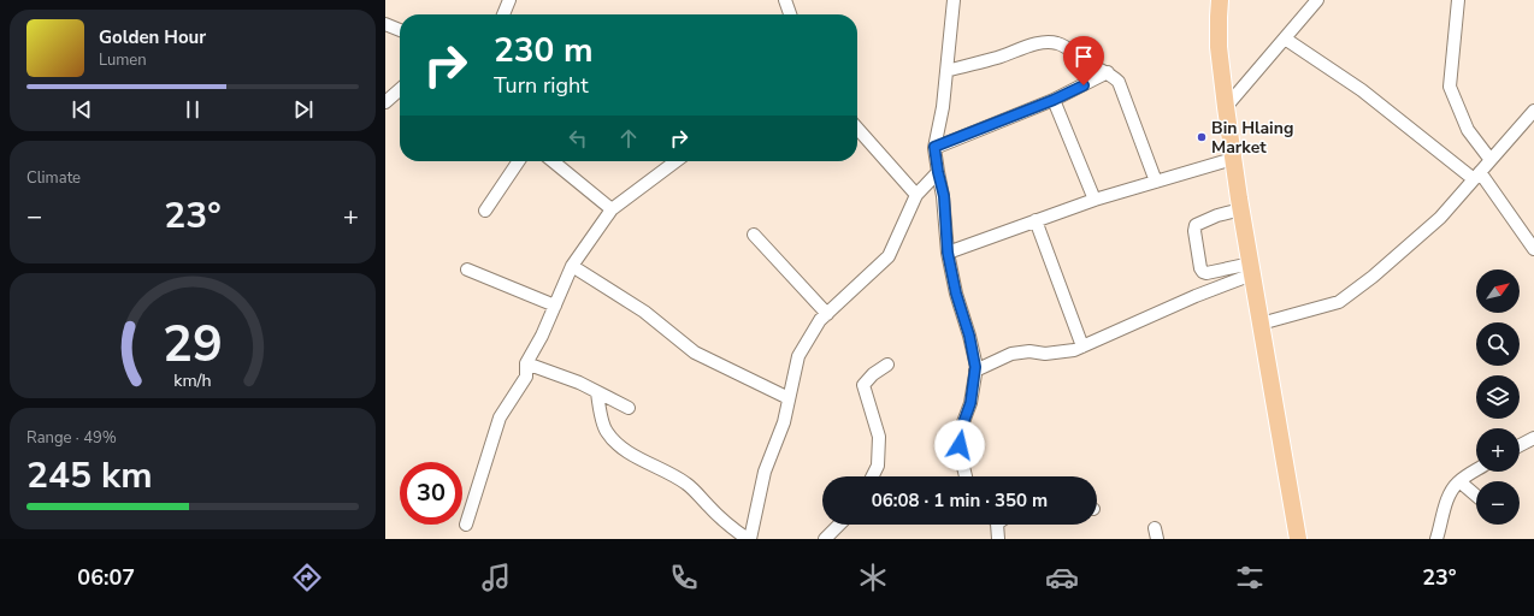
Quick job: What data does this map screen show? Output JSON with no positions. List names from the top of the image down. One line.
{"places":["Bin Hlaing Market"],"north":"top right","page":{"turn":["230 m","Turn right"],"song":["Golden Hour","Lumen"],"tile":["Climate",["Range · 49%","245 km"]],"heat":["−","23°","+"],"map_buttons":["+","−"],"limit":"30","trip":"06:08 · 1 min · 350 m","tabs":["06:07","23°"],"gauge":["29","km/h"]}}
